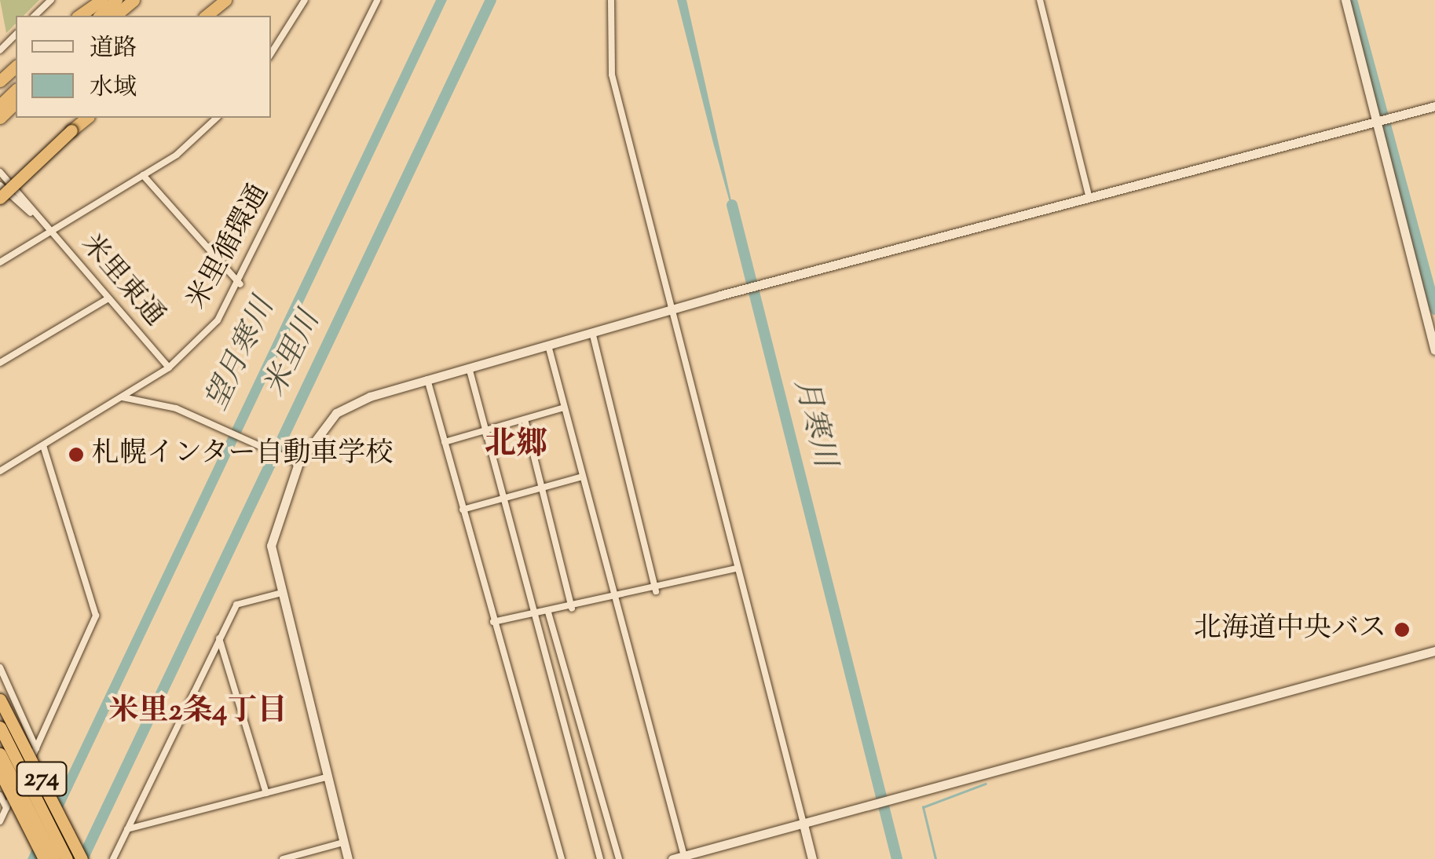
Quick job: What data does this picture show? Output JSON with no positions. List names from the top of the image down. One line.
{"streets":{"highway":["274"],"street":["米里循環通","米里東通"]},"crossings":[["米里循環通","米里東通"]],"districts":["北郷","米里2条4丁目"],"water":["望月寒川","米里川","月寒川"],"places":["札幌インター自動車学校","北海道中央バス"],"legend":["道路","水域"]}
